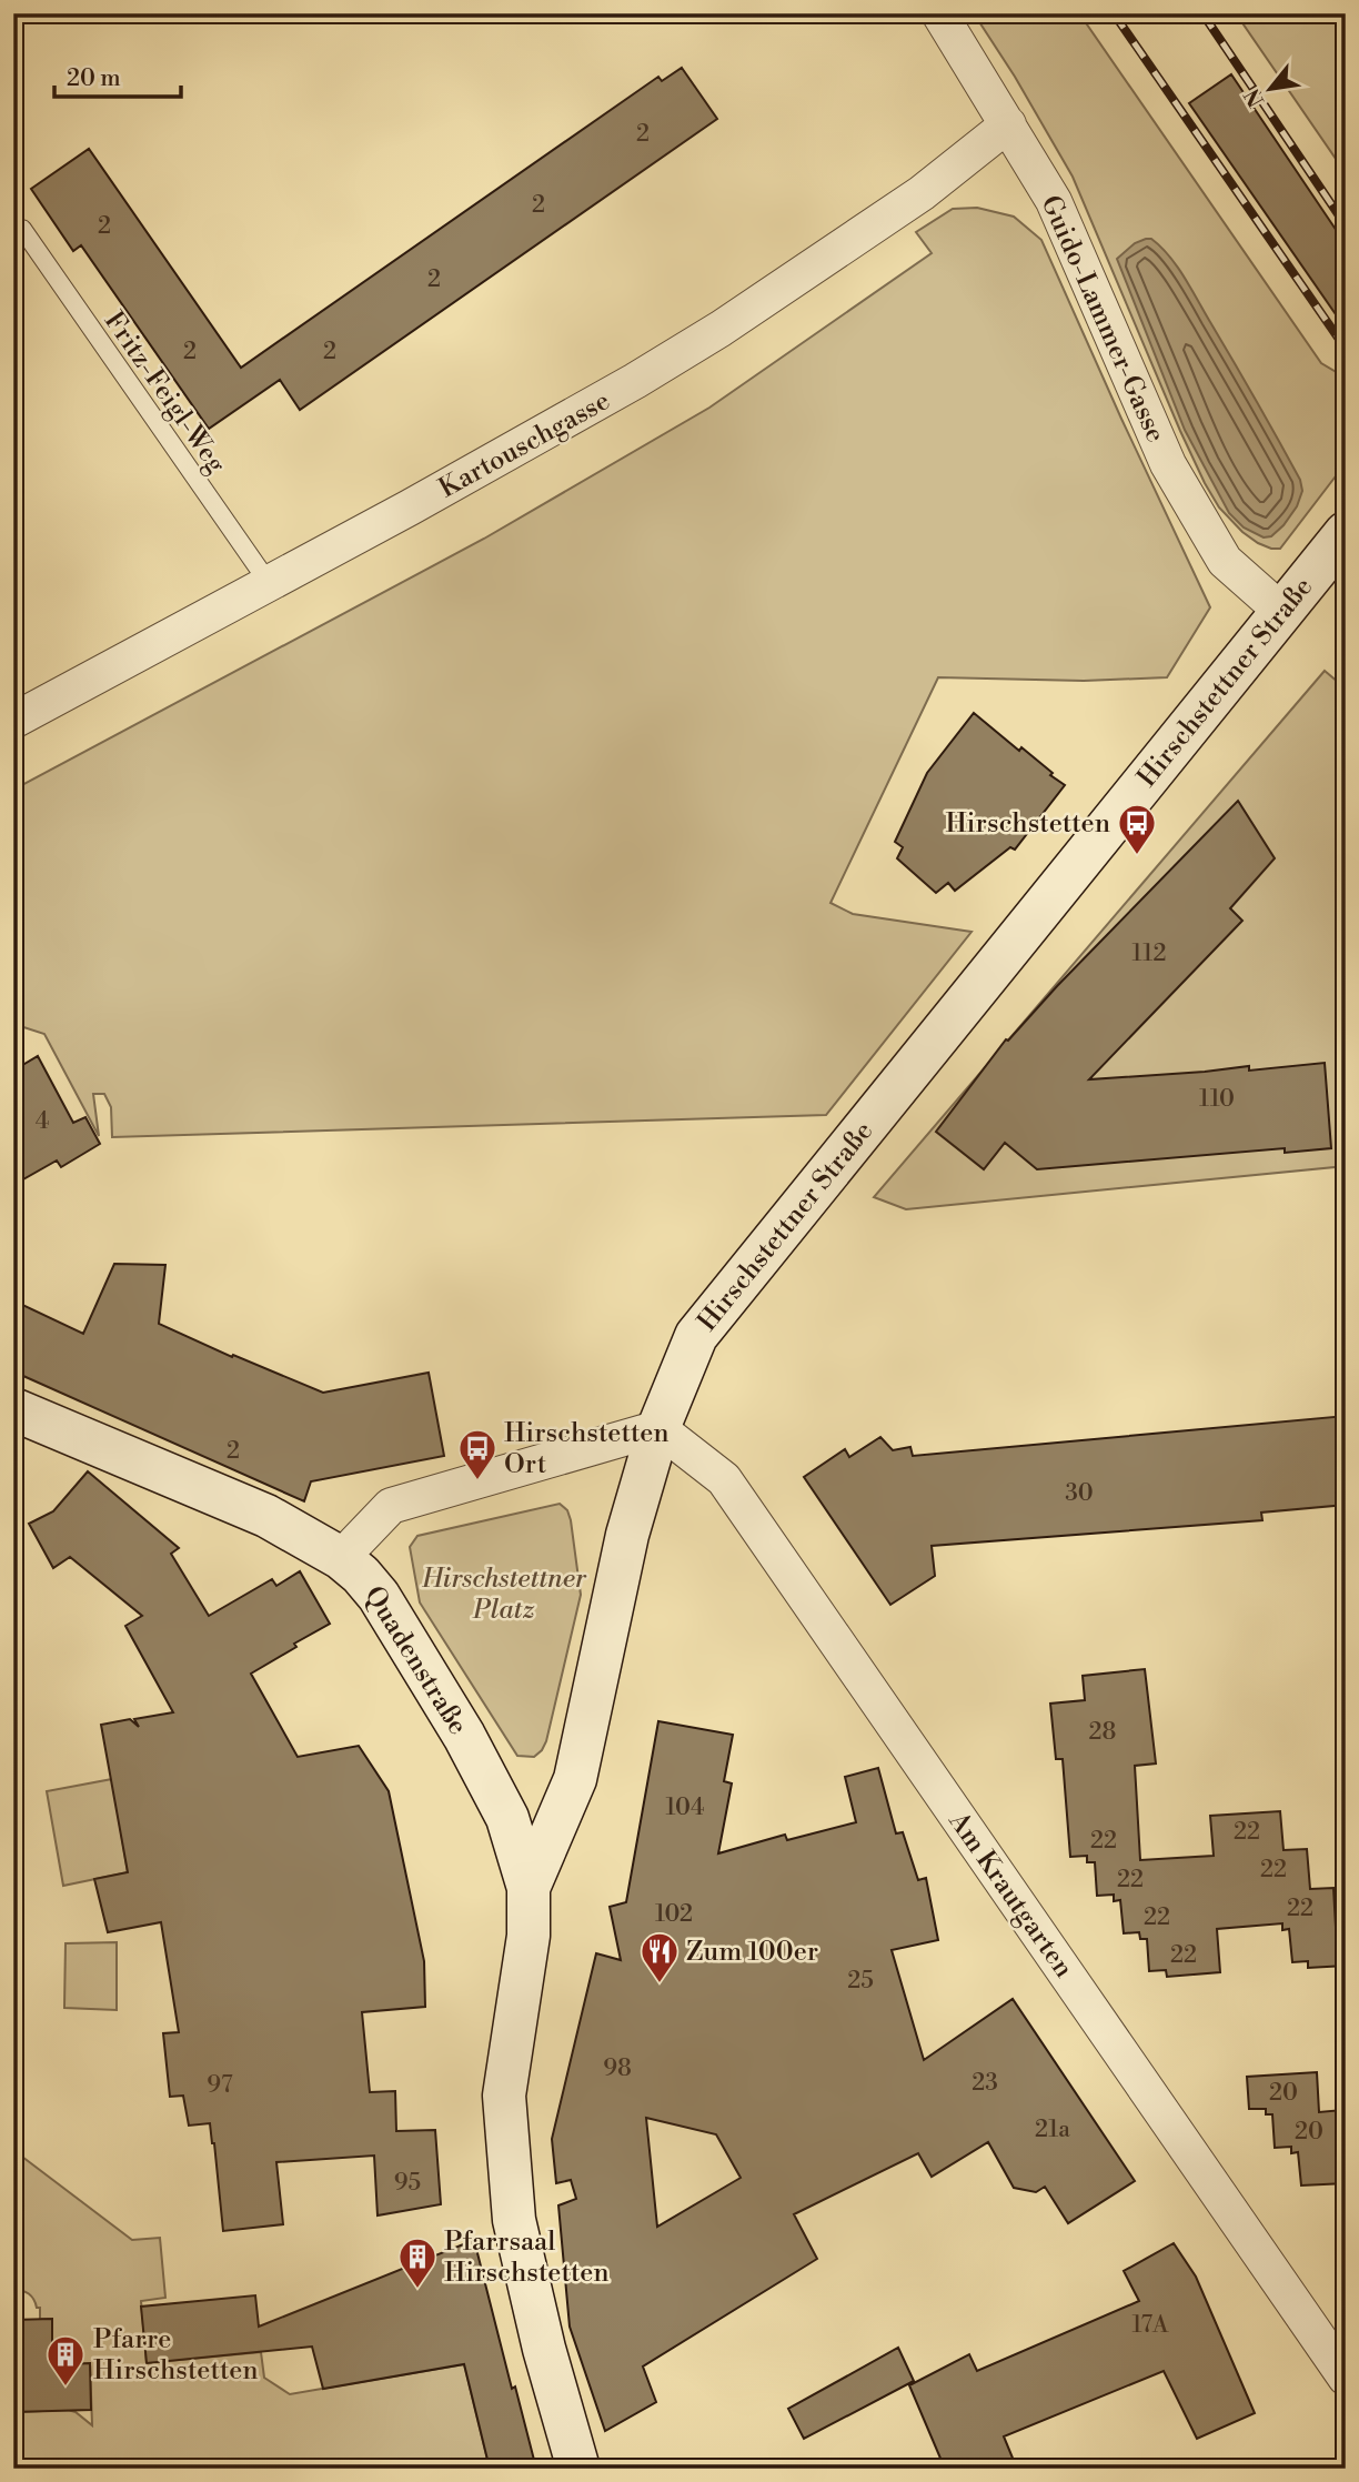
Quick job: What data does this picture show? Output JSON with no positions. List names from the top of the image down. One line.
{"streets":{"main road":["Hirschstettner Straße","Quadenstraße"],"street":["Guido-Lammer-Gasse","Kartouschgasse","Am Krautgarten"],"lane":["Fritz-Feigl-Weg"]},"crossings":[["Guido-Lammer-Gasse","Kartouschgasse"],["Guido-Lammer-Gasse","Hirschstettner Straße"],["Fritz-Feigl-Weg","Kartouschgasse"],["Hirschstettner Straße","Quadenstraße"],["Hirschstettner Straße","Am Krautgarten"]],"parks":["Hirschstettner Platz"],"places":{"bus stop":["Hirschstetten","Hirschstetten Ort"],"restaurant":["Zum 100er"],"building":["Pfarrsaal Hirschstetten","Pfarre Hirschstetten"]},"house_numbers":["2","2","2","2","2","2","112","110","4","2","30","28","104","22","22","22","22","22","102","22","22","25","98","23","97","20","21a","20","95","17A"],"scale_bar":"20 m","north":"bottom left"}
